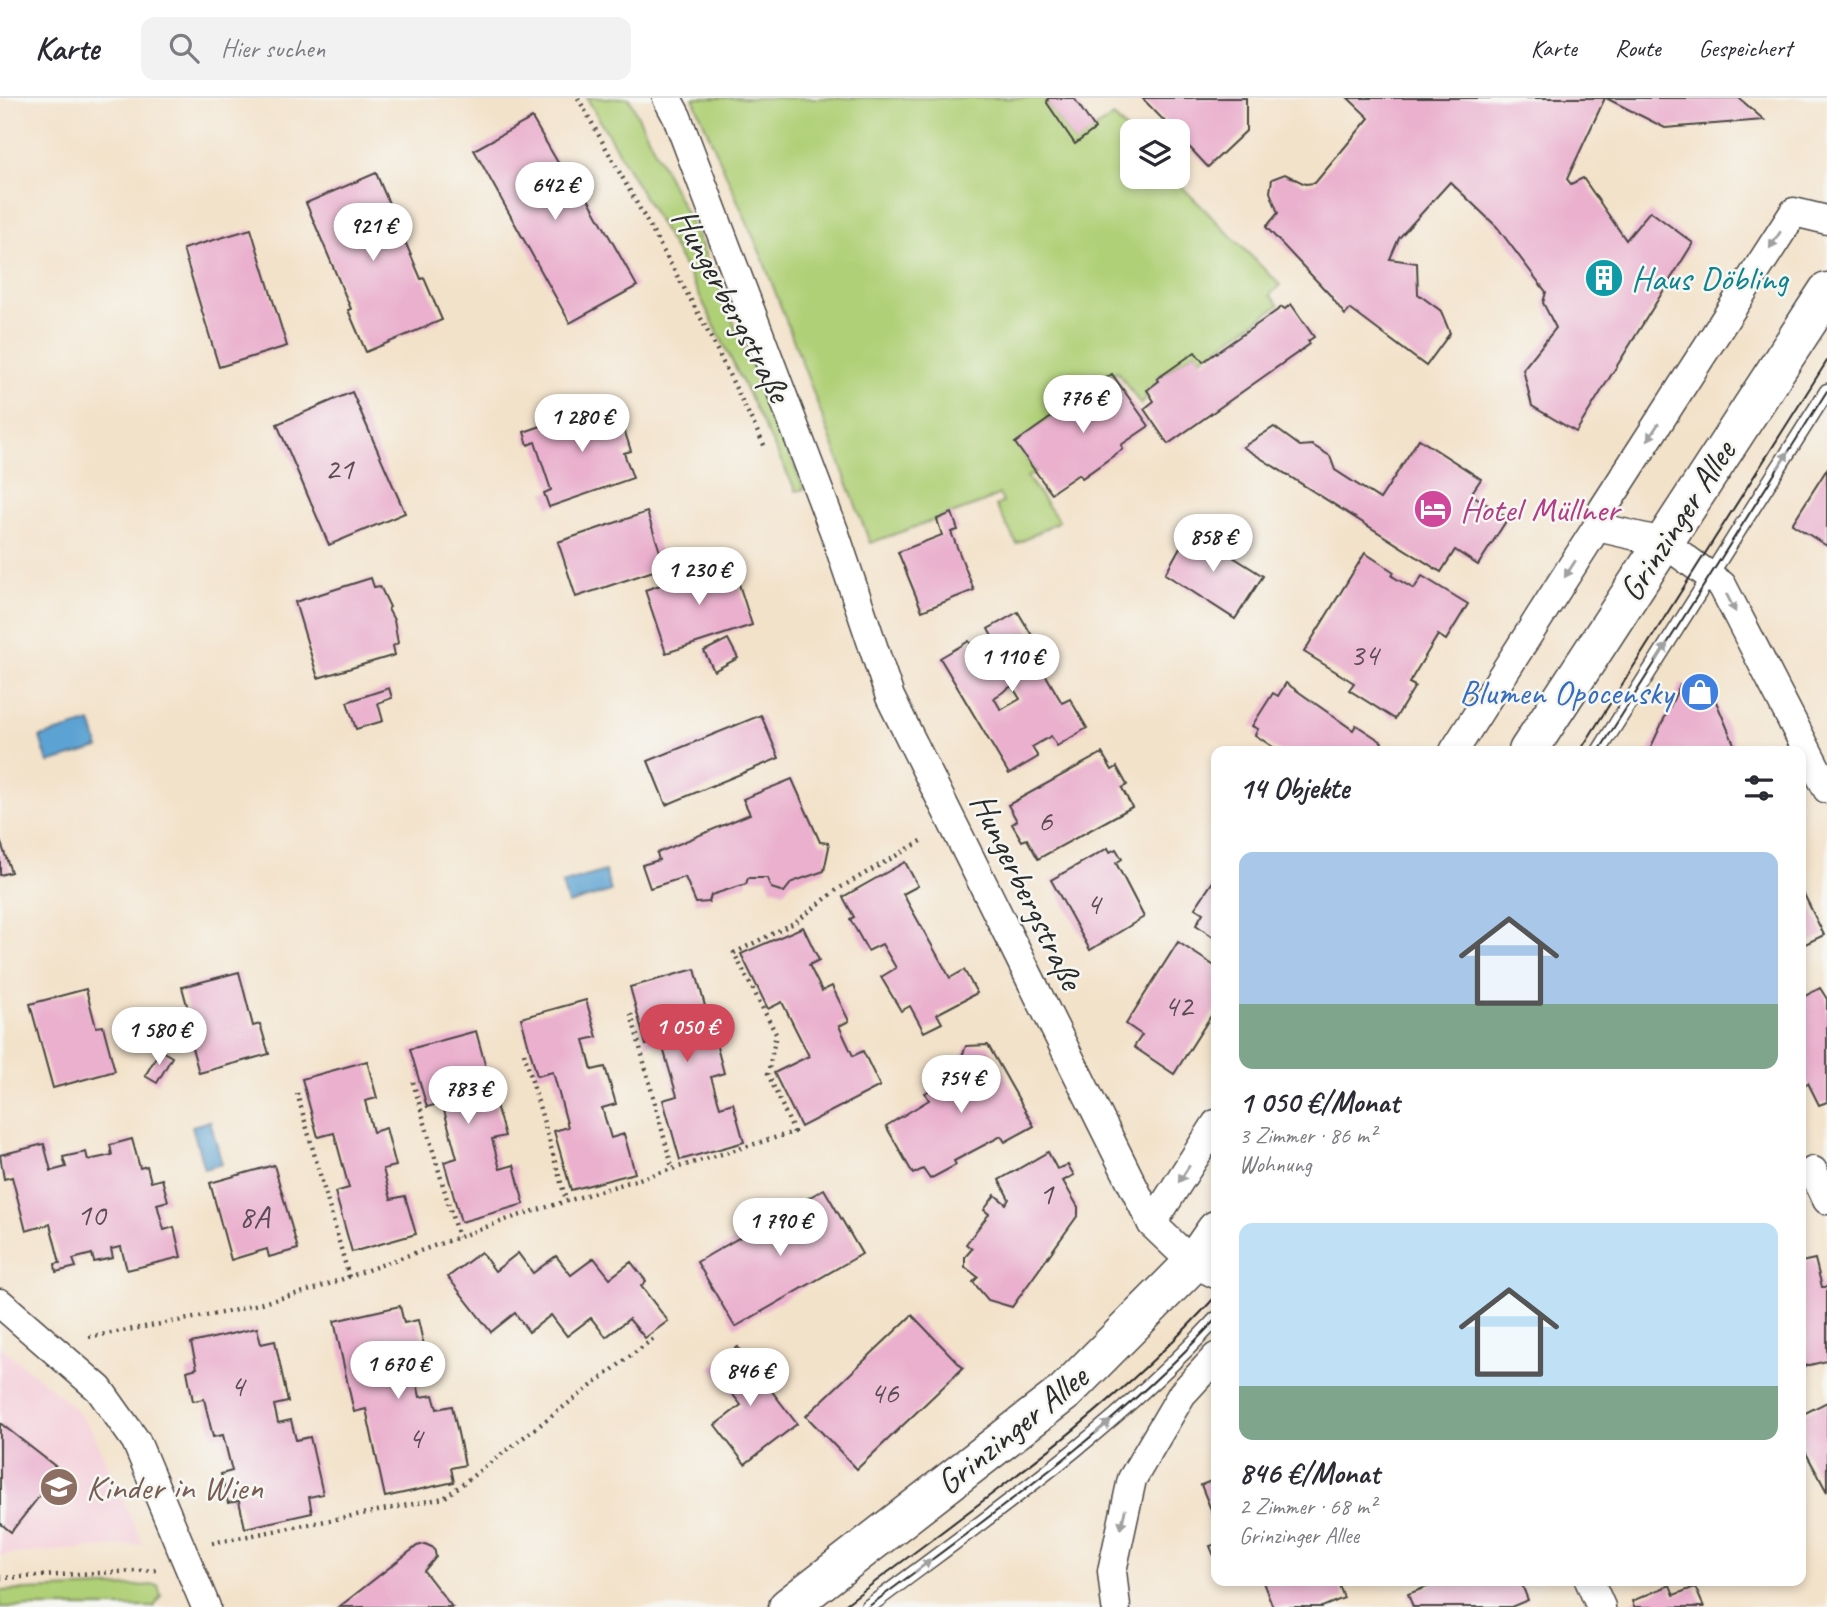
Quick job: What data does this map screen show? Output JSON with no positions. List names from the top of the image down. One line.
{"streets":{"street":["Hungerbergstraße","Grinzinger Allee"]},"crossings":[["Hungerbergstraße","Grinzinger Allee"]],"places":{"building":["Haus Döbling"],"hotel":["Hotel Müllner"],"shop":["Blumen Opocensky"],"school or university":["Kinder in Wien"]},"house_numbers":["21","34","6","4","42","1","10","8A","4","46","4"],"page":{"header":"Karte","search":"Hier suchen","nav":["Karte","Route","Gespeichert"],"price":["642 €","921 €","776 €","1 280 €","858 €","1 230 €","1 110 €","1 050 €","1 580 €","754 €","783 €","1 790 €","1 670 €","846 €"],"heading":"14 Objekte","list":[{"name":"1 050 €/Monat","note":"3 Zimmer · 86 m² · Wohnung"},{"name":"846 €/Monat","note":"2 Zimmer · 68 m² · Grinzinger Allee"}]}}
